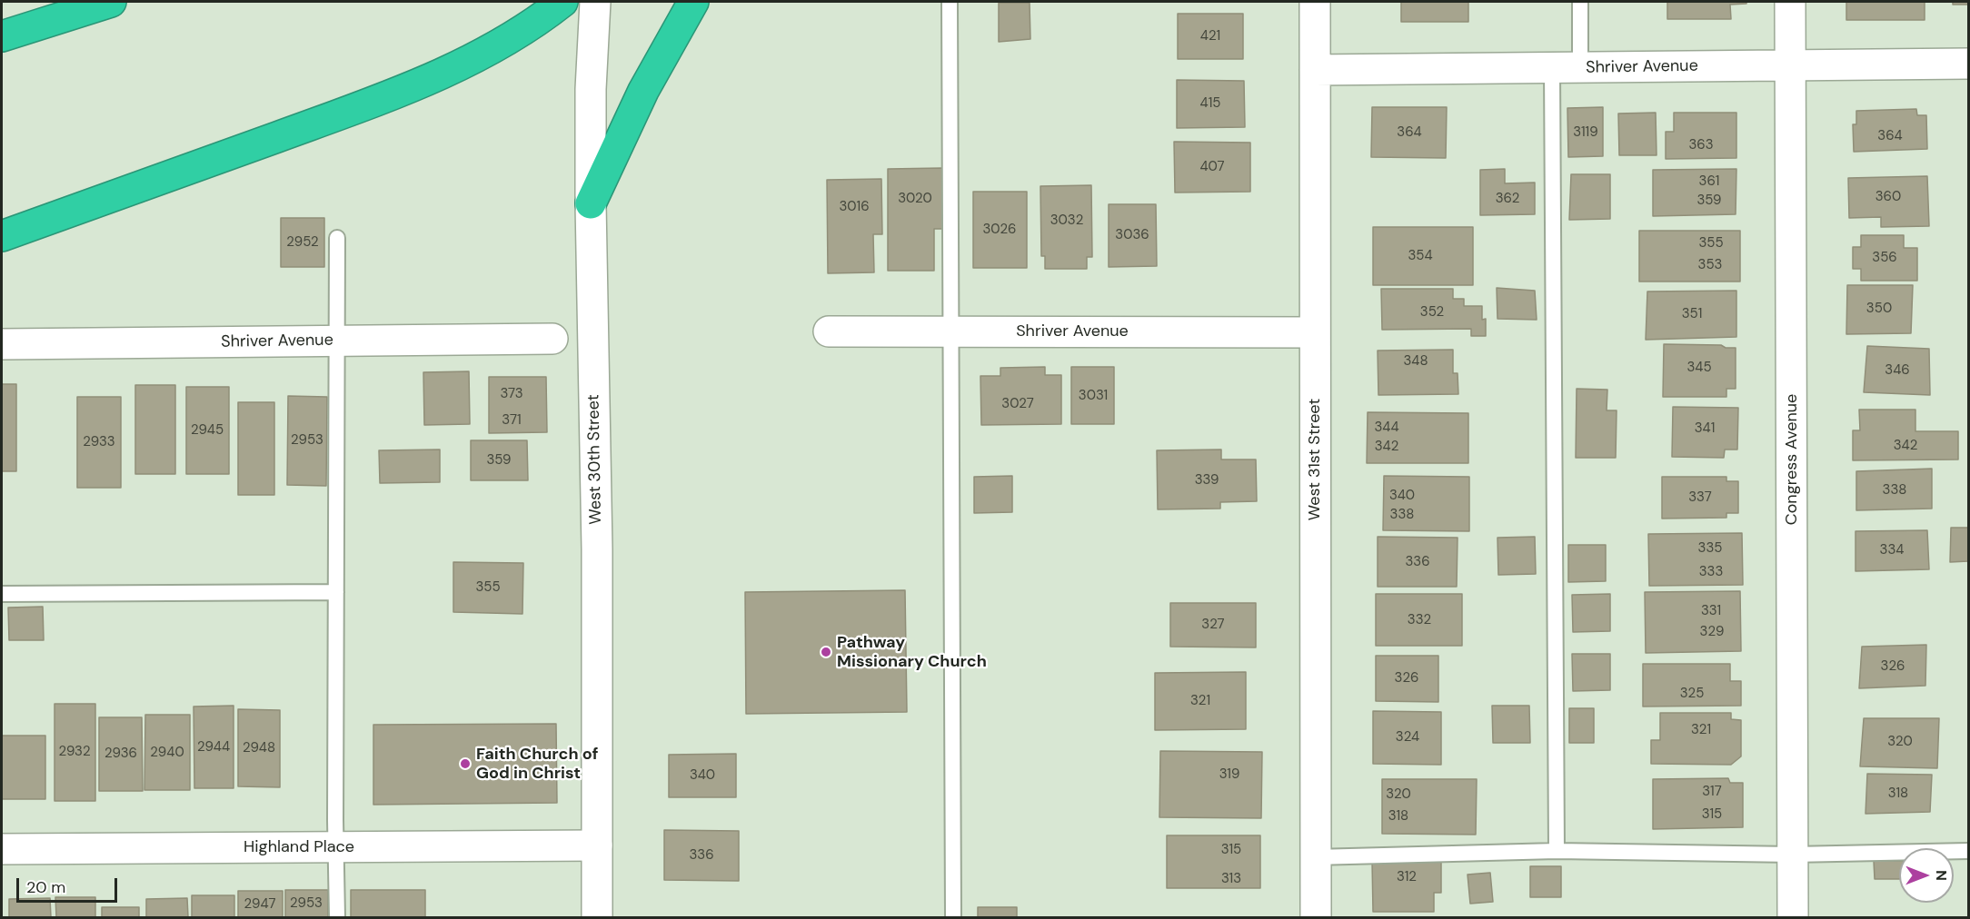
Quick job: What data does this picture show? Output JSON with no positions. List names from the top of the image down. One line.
{"streets":{"street":["Shriver Avenue","West 30th Street","West 31st Street","Congress Avenue","Highland Place"]},"crossings":[["Shriver Avenue","West 31st Street"],["Shriver Avenue","Congress Avenue"],["West 30th Street","Highland Place"]],"places":["Pathway Missionary Church","Faith Church of God in Christ"],"house_numbers":["421","415","364","3119","364","363","407","361","360","3020","362","359","3016","3032","3026","3036","2952","355","354","356","353","350","352","351","348","345","346","373","3031","3027","371","344","341","2945","2953","2933","342","342","359","339","338","340","337","338","335","334","336","333","355","331","332","327","329","326","326","325","321","321","324","320","2944","2948","2932","2940","2936","319","340","317","318","320","315","318","315","336","312","313","2953","2947"],"scale_bar":"20 m","north":"right"}
